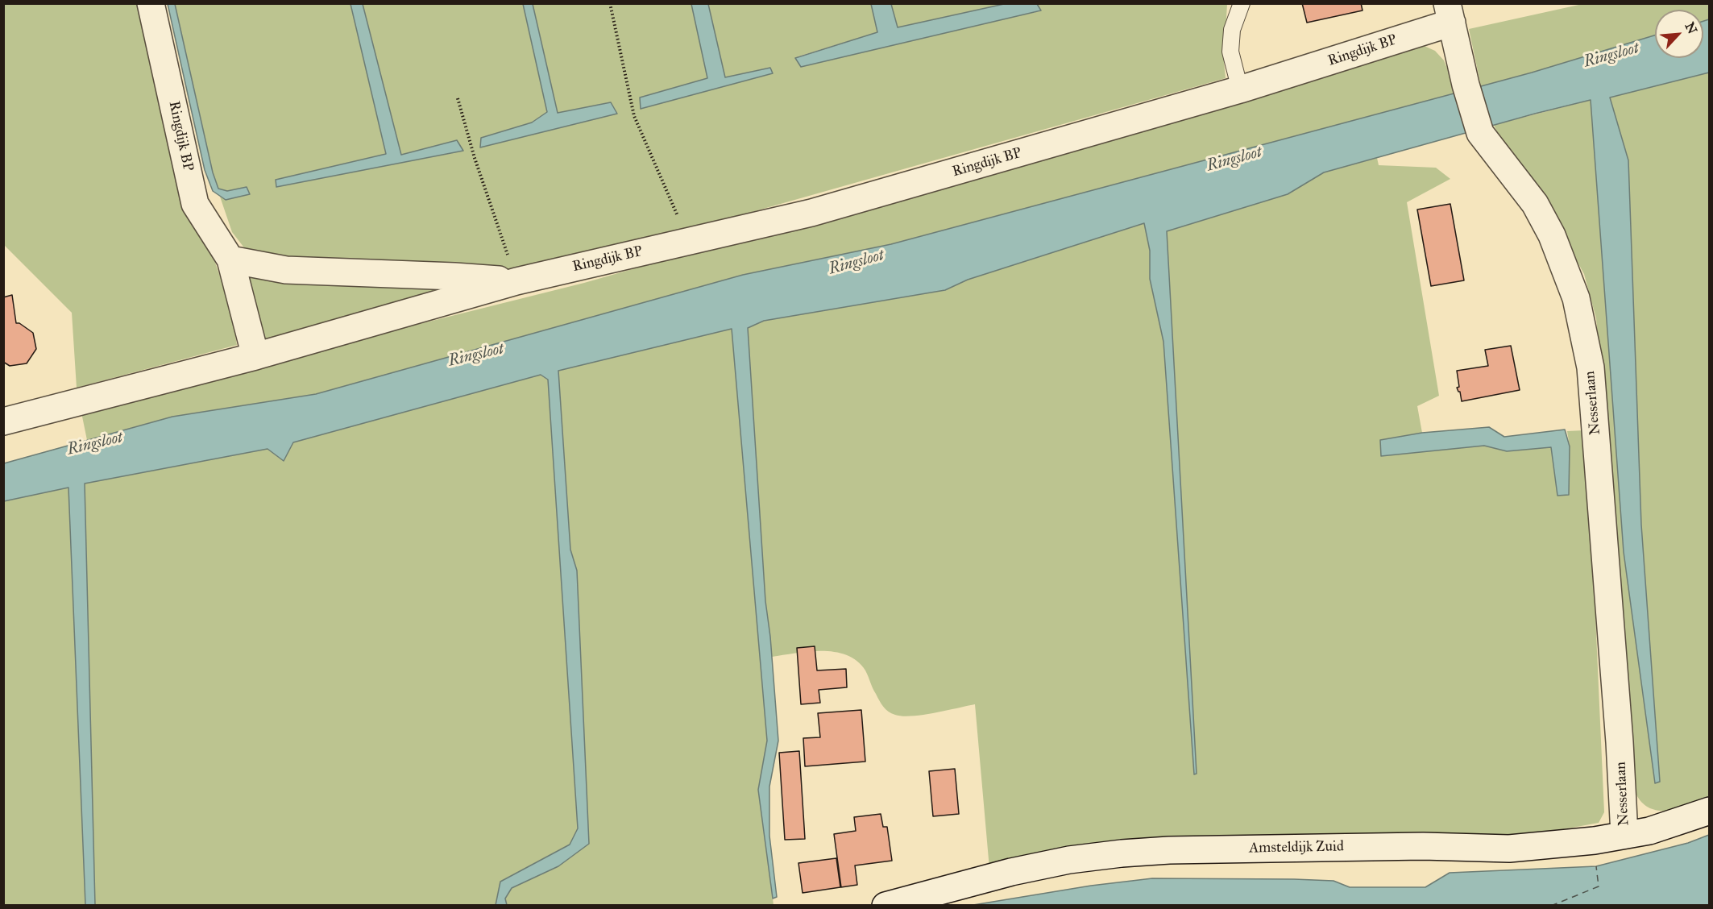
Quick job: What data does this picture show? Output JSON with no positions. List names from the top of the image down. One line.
{"streets":{"street":["Ringdijk BP","Nesserlaan","Amsteldijk Zuid"]},"crossings":[["Ringdijk BP","Nesserlaan"],["Nesserlaan","Amsteldijk Zuid"]],"water":["Ringsloot"],"north":"top right"}
